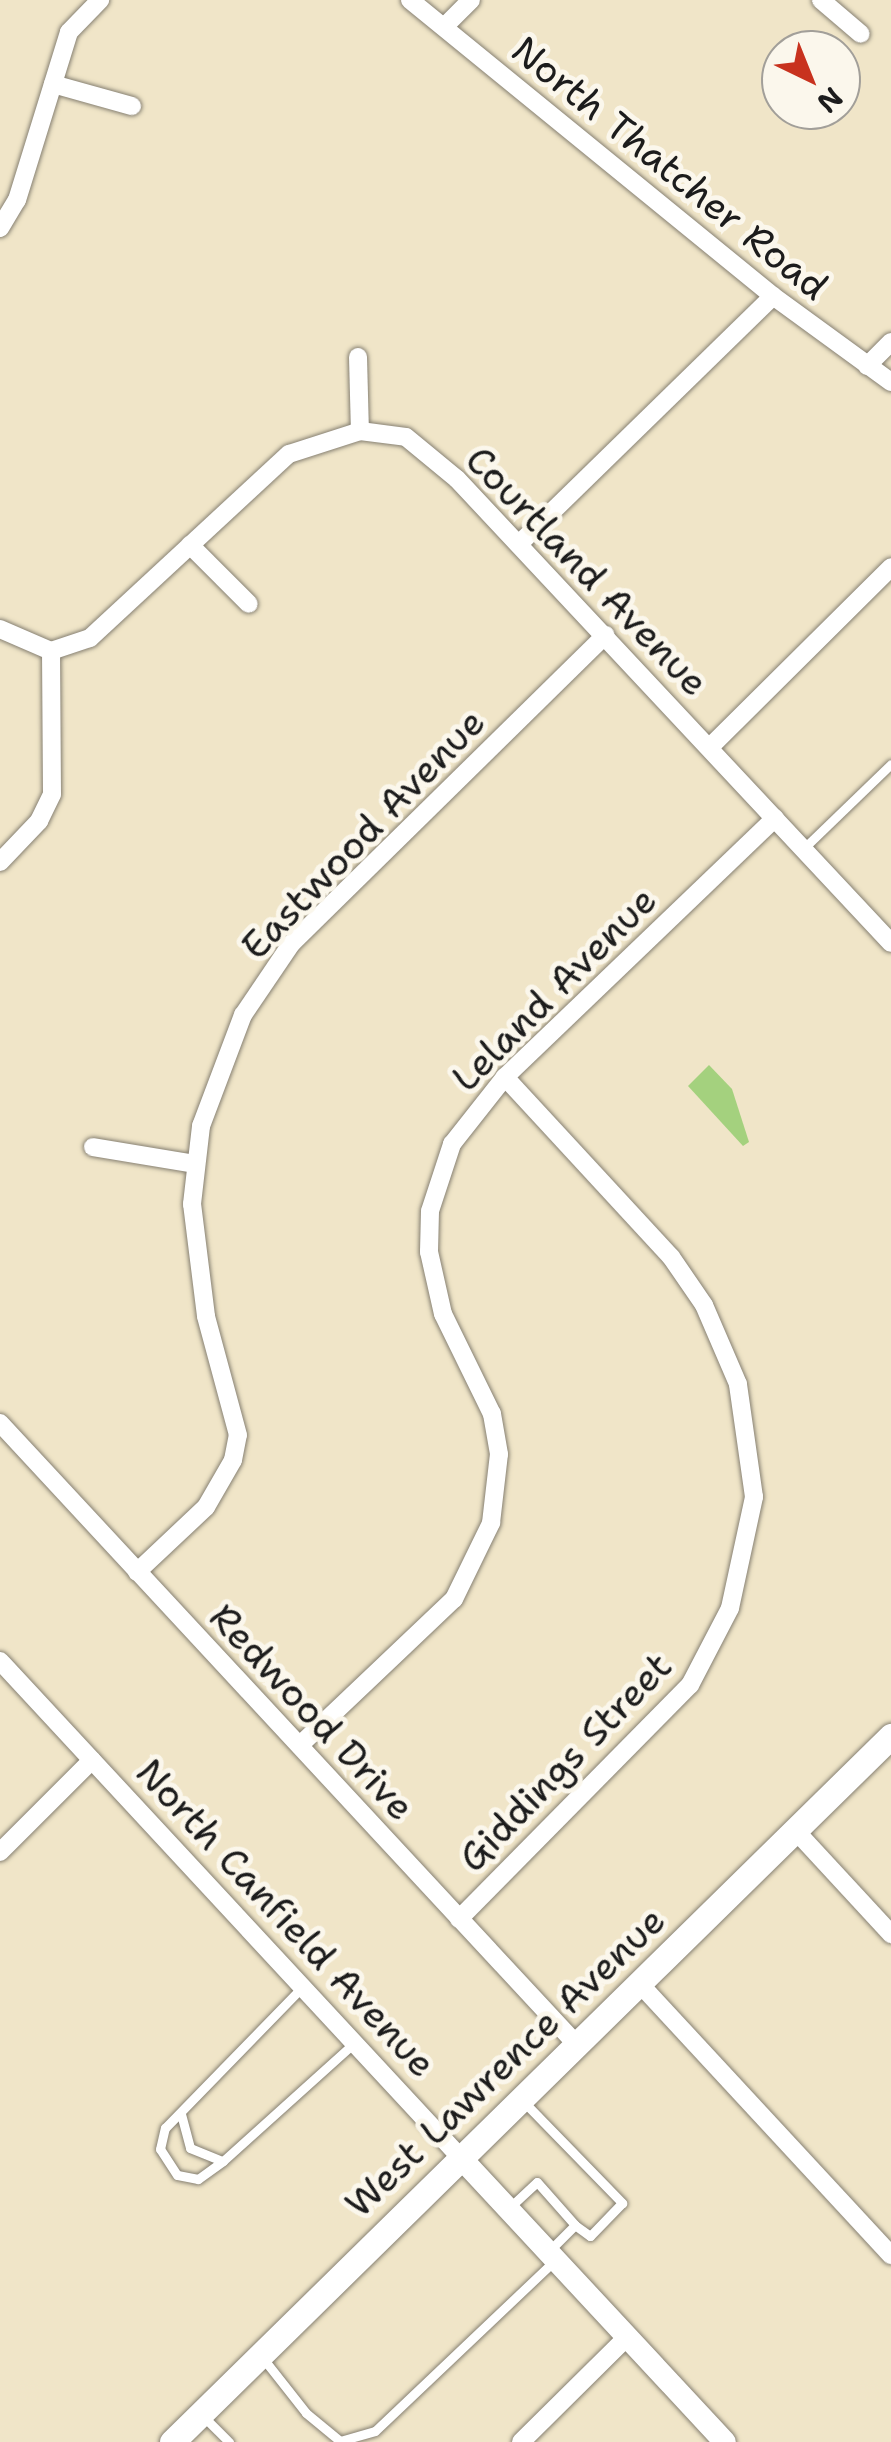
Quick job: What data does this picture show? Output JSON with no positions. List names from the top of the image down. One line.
{"streets":{"main road":["West Lawrence Avenue"],"street":["North Thatcher Road","Courtland Avenue","Eastwood Avenue","Leland Avenue","Redwood Drive","Giddings Street","North Canfield Avenue"]},"crossings":[["Courtland Avenue","Eastwood Avenue"],["Courtland Avenue","Leland Avenue"],["Eastwood Avenue","Redwood Drive"],["Leland Avenue","Redwood Drive"],["Leland Avenue","Giddings Street"],["Redwood Drive","Giddings Street"],["Redwood Drive","West Lawrence Avenue"],["North Canfield Avenue","West Lawrence Avenue"]],"north":"bottom right"}
